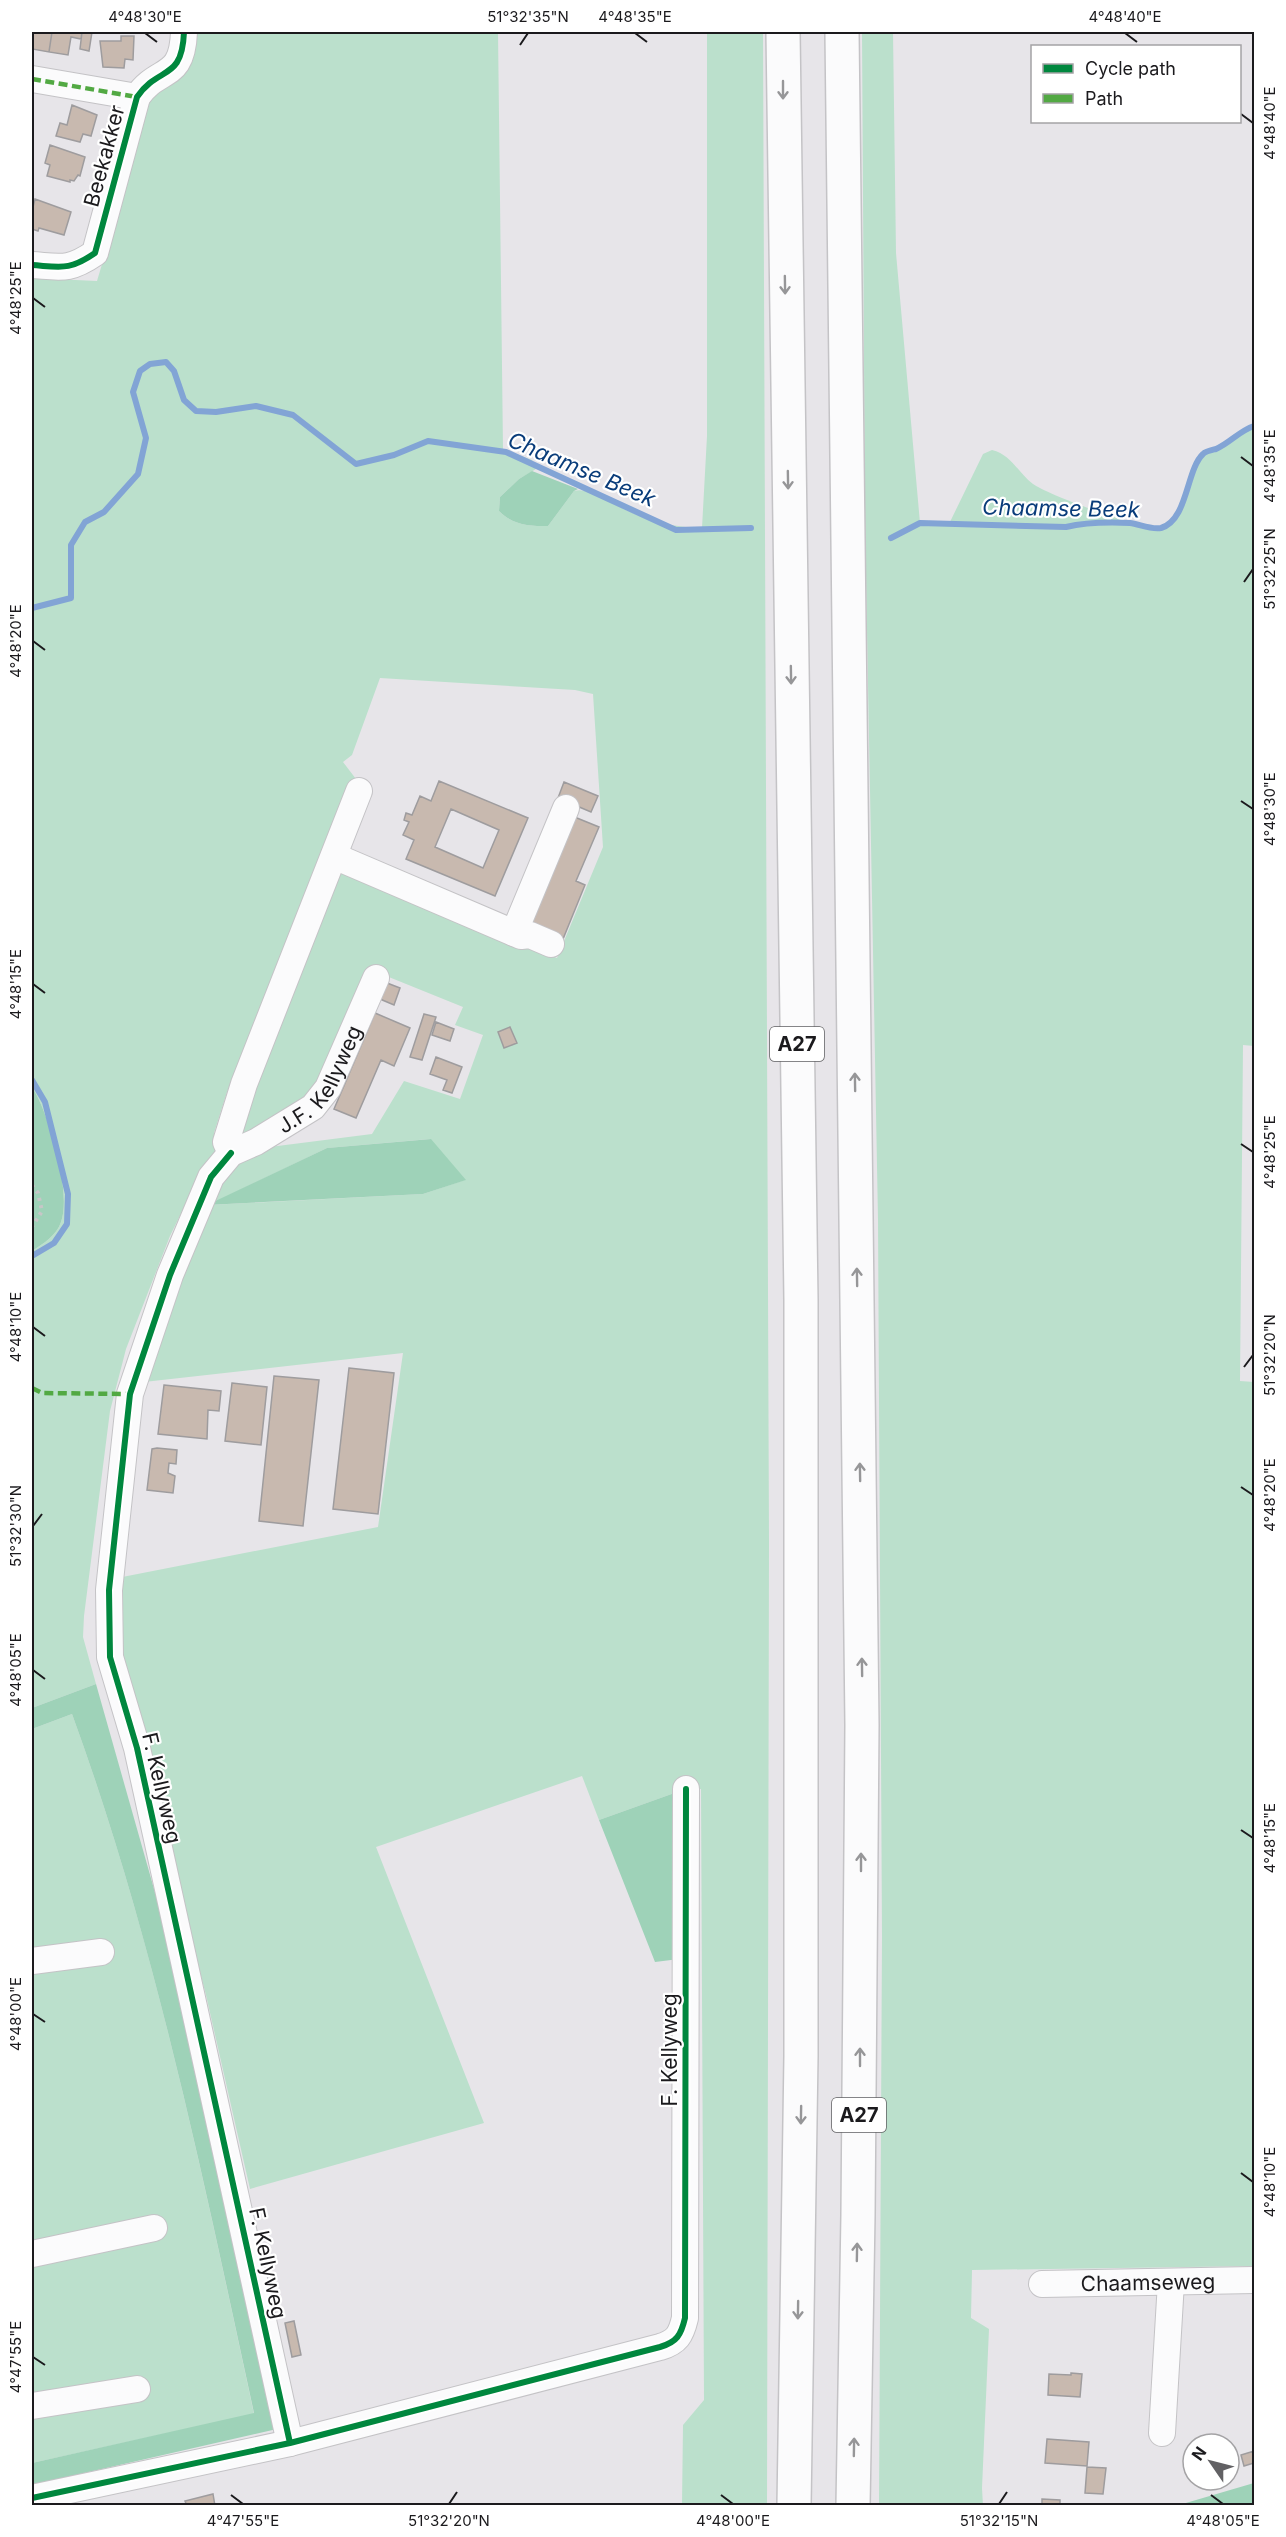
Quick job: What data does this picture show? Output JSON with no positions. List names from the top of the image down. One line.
{"streets":{"highway":["A27"],"street":["Beekakker","J.F. Kellyweg","F. Kellyweg","Chaamseweg"]},"crossings":[["J.F. Kellyweg","F. Kellyweg"]],"water":["Chaamse Beek"],"legend":["Cycle path","Path"],"north":"top left","coordinates":["4°48'30\"E","51°32'35\"N","4°48'35\"E","4°48'40\"E","4°48'25\"E","51°32'25\"N","4°48'20\"E","4°48'15\"E","4°48'10\"E","51°32'20\"N","51°32'30\"N","4°48'05\"E","4°48'00\"E","4°47'55\"E","51°32'15\"N"]}
